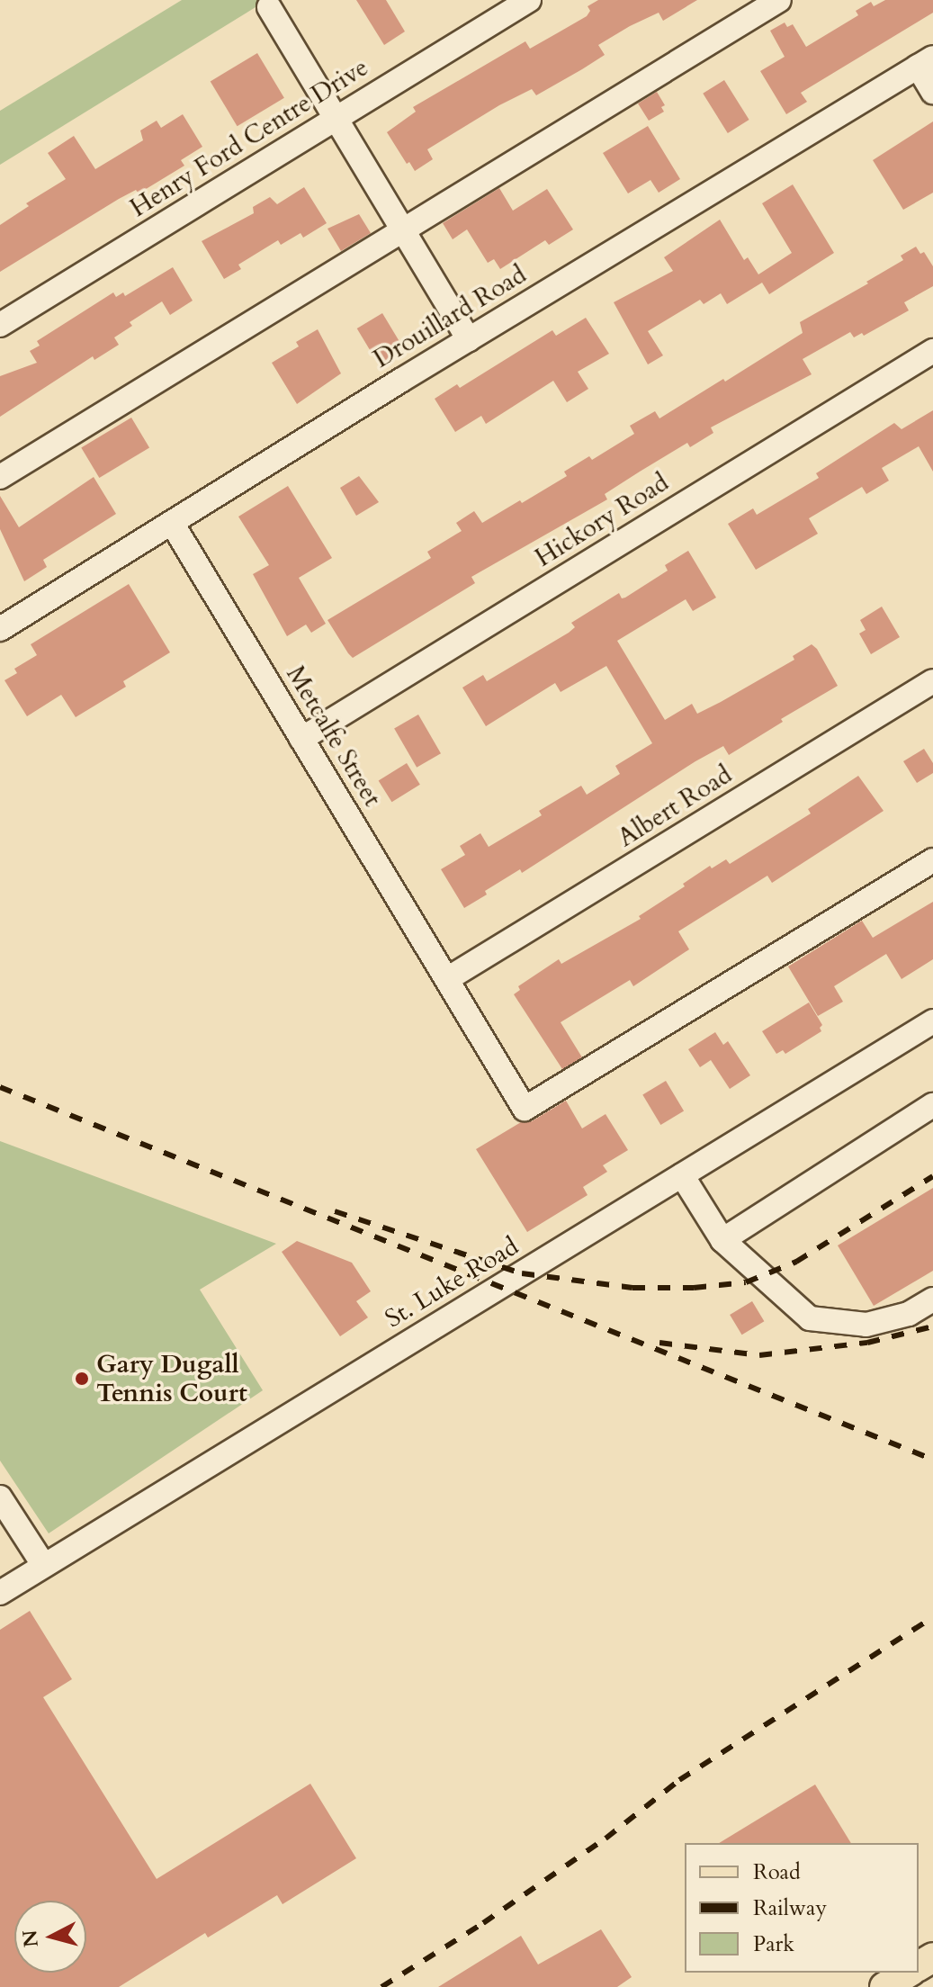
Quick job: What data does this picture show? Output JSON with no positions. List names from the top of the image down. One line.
{"streets":{"street":["Henry Ford Centre Drive","Drouillard Road","Hickory Road","Metcalfe Street","Albert Road","St. Luke Road"]},"crossings":[["Drouillard Road","Metcalfe Street"],["Hickory Road","Metcalfe Street"],["Metcalfe Street","Albert Road"]],"places":["Gary Dugall Tennis Court"],"legend":["Road","Railway","Park"],"north":"left"}
